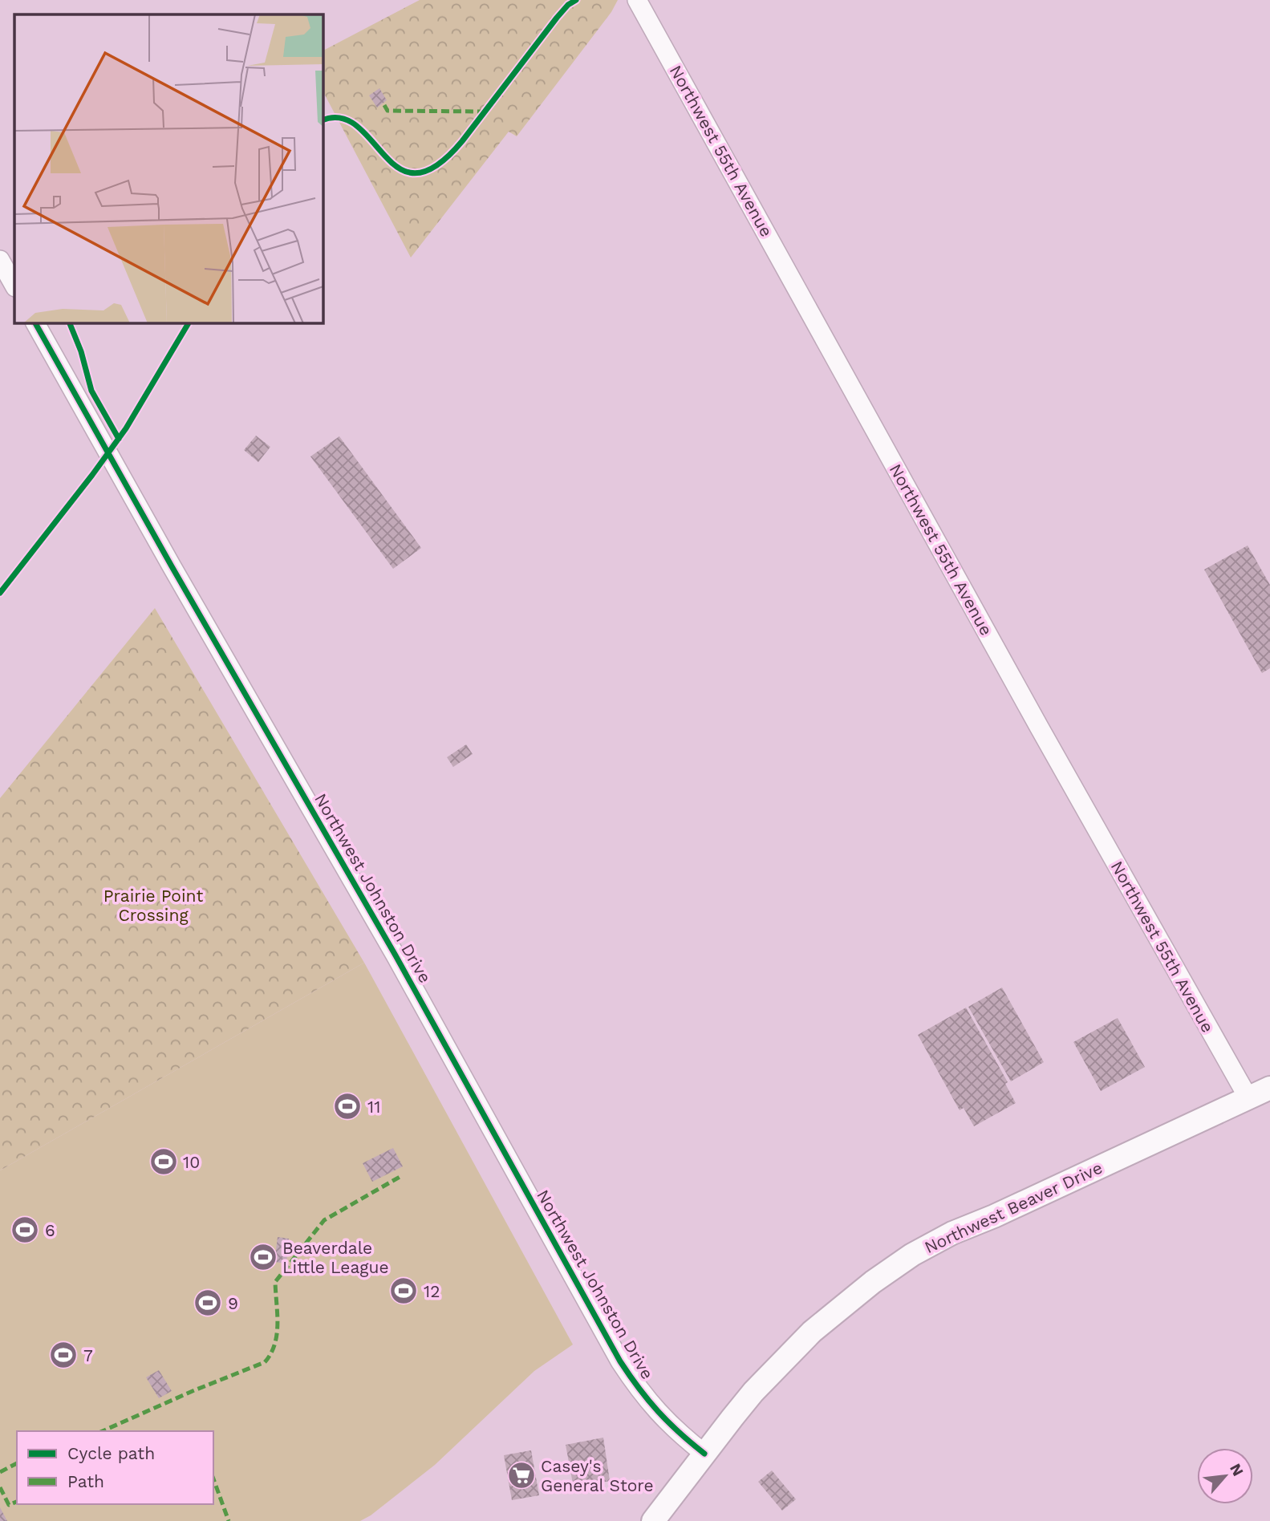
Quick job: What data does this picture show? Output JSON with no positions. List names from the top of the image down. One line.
{"streets":{"main road":["Northwest Beaver Drive"],"street":["Northwest 55th Avenue","Northwest Johnston Drive"]},"crossings":[["Northwest 55th Avenue","Northwest Beaver Drive"],["Northwest Johnston Drive","Northwest Beaver Drive"]],"parks":["Prairie Point Crossing"],"places":{"sports":["11","10","6","Beaverdale Little League","12","9","7"],"supermarket":["Casey's General Store"]},"legend":["Cycle path","Path"],"north":"top right"}
